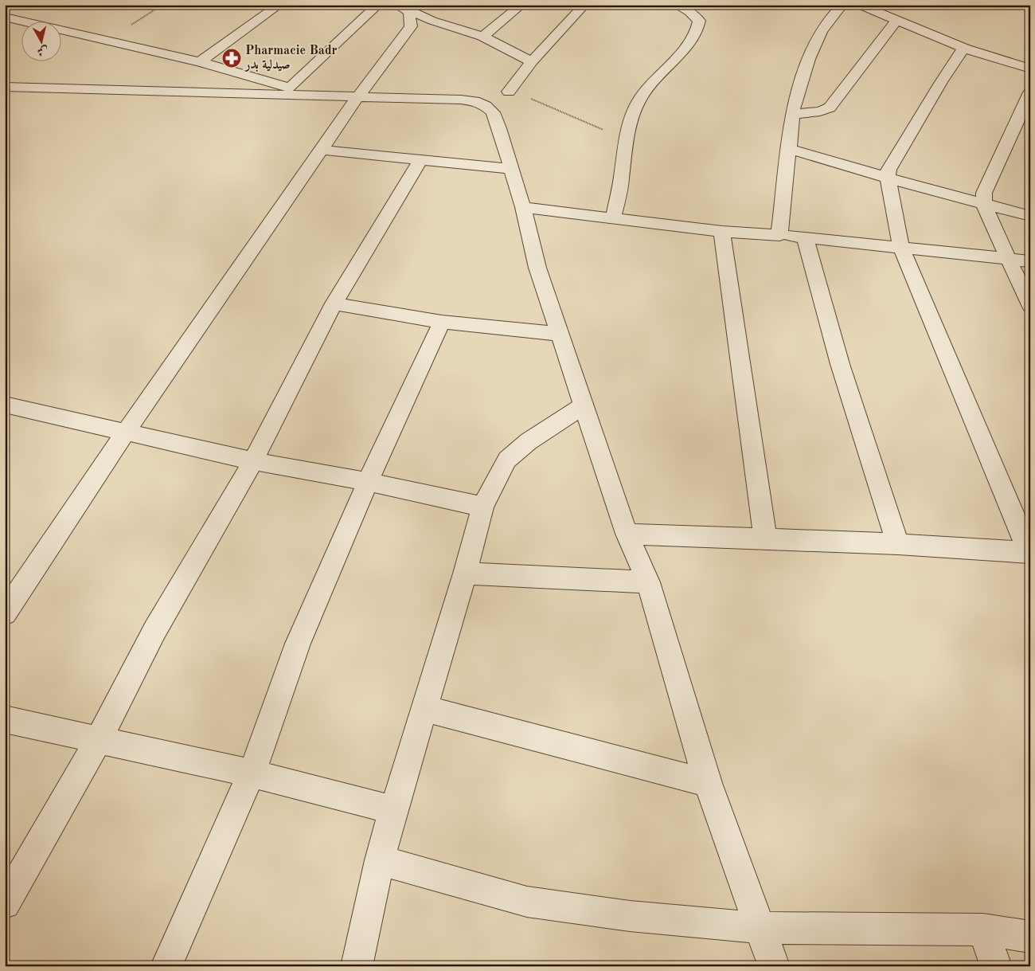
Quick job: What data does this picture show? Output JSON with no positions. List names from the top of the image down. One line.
{"places":{"pharmacy":["Pharmacie Badr صيدلية بدر"]},"north":"bottom"}
